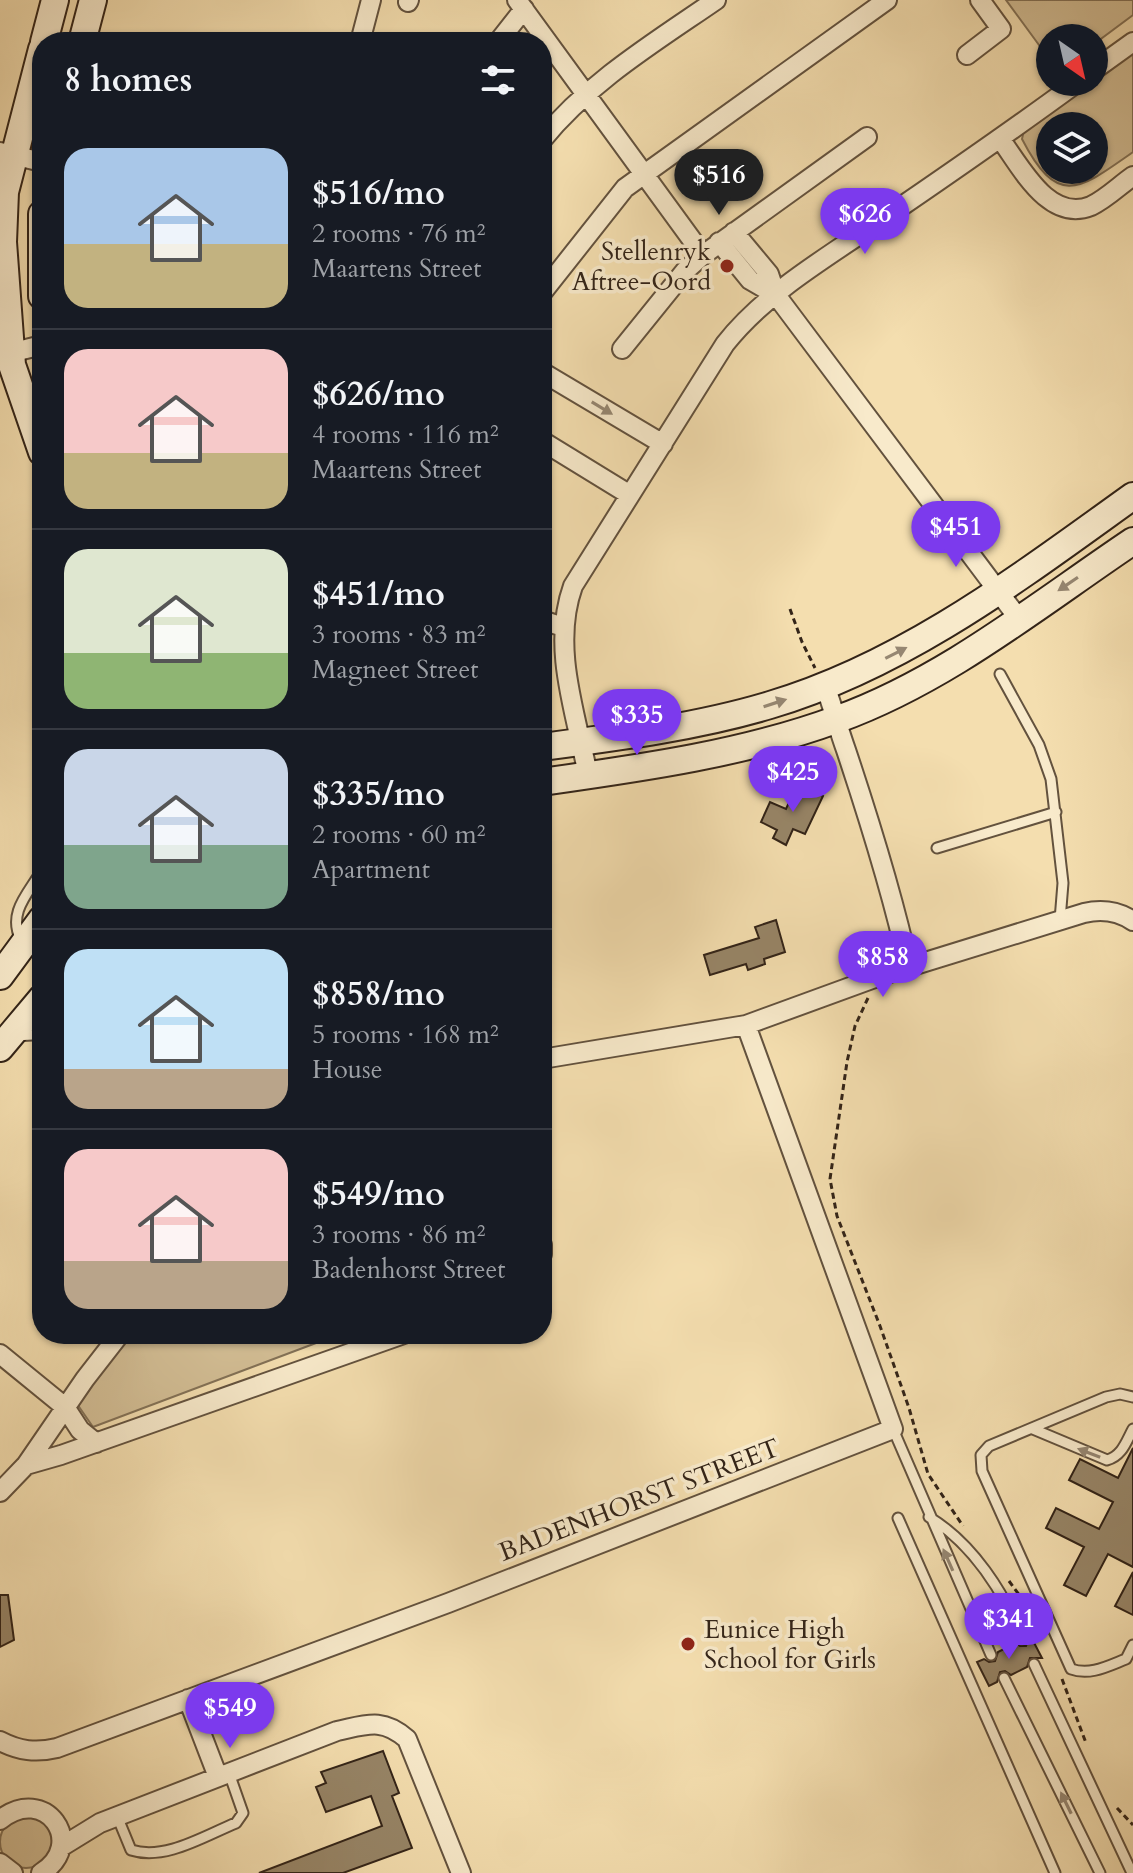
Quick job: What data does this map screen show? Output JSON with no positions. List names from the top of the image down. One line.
{"streets":{"street":["BADENHORST STREET"]},"places":["Stellenryk Aftree-Oord","Eunice High School for Girls"],"north":"bottom right","page":{"heading":"8 homes","list":[{"name":"$516/mo","note":"2 rooms · 76 m² · Maartens Street"},{"name":"$626/mo","note":"4 rooms · 116 m² · Maartens Street"},{"name":"$451/mo","note":"3 rooms · 83 m² · Magneet Street"},{"name":"$335/mo","note":"2 rooms · 60 m² · Apartment"},{"name":"$858/mo","note":"5 rooms · 168 m² · House"},{"name":"$549/mo","note":"3 rooms · 86 m² · Badenhorst Street"}],"price":["$516","$626","$451","$335","$425","$858","$341","$549"]}}
